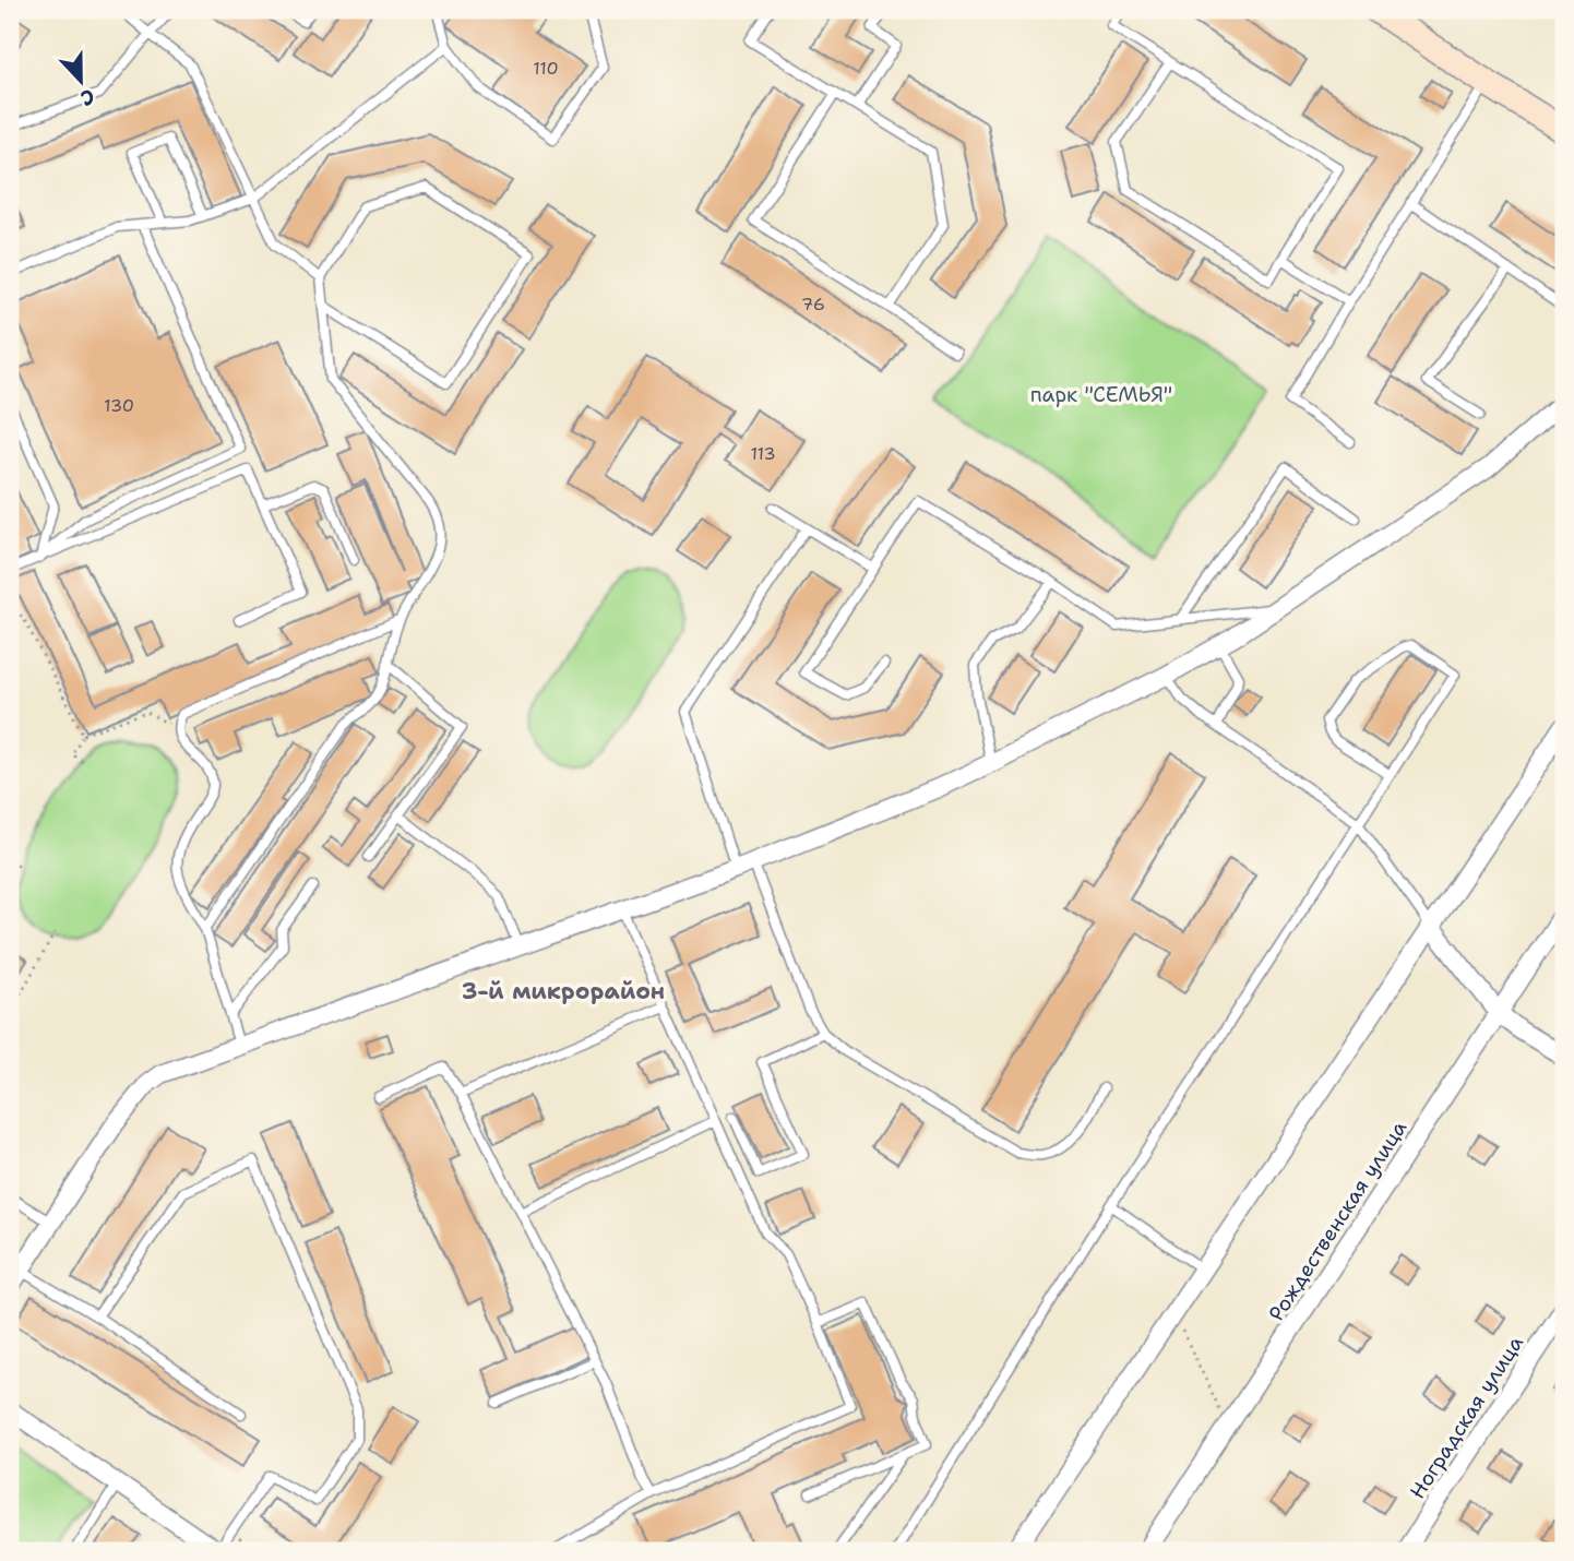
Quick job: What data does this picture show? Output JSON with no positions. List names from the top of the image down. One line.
{"streets":{"street":["Рождественская улица","Ноградская улица"]},"districts":["3-й микрорайон"],"parks":["парк \"СЕМЬЯ\""],"house_numbers":["110","76","130","113"],"north":"bottom"}
